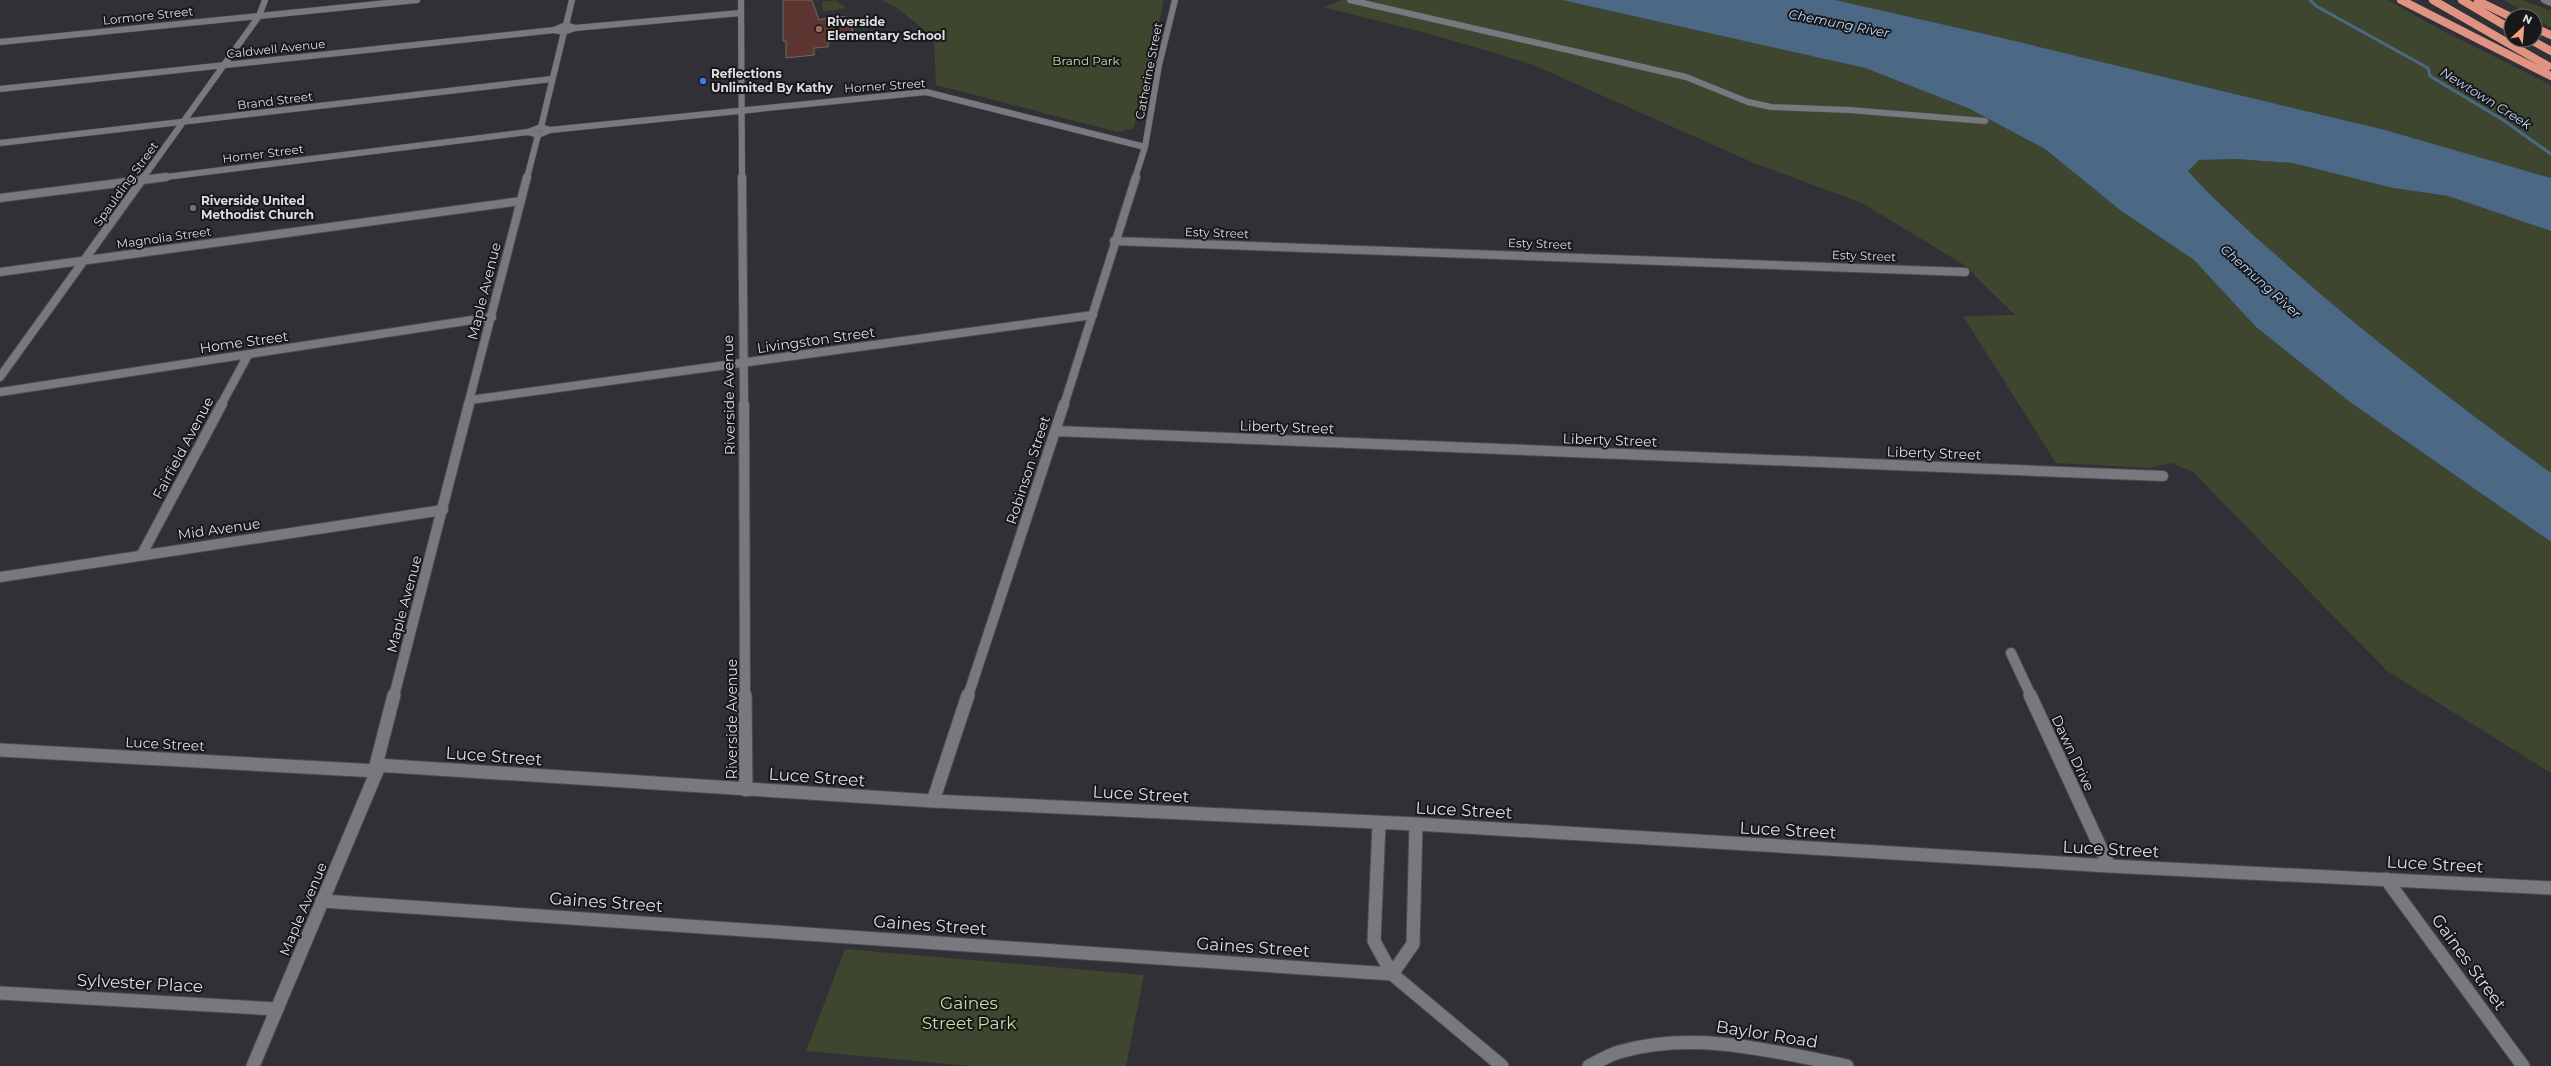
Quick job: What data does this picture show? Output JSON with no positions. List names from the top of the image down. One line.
{"streets":{"street":["Lormore Street","Caldwell Avenue","Catherine Street","Horner Street","Brand Street","Spaulding Street","Esty Street","Magnolia Street","Maple Avenue","Livingston Street","Home Street","Riverside Avenue","Liberty Street","Fairfield Avenue","Robinson Street","Mid Avenue","Luce Street","Dawn Drive","Gaines Street","Sylvester Place","Baylor Road"]},"crossings":[["Lormore Street","Spaulding Street"],["Caldwell Avenue","Spaulding Street"],["Caldwell Avenue","Maple Avenue"],["Catherine Street","Horner Street"],["Catherine Street","Robinson Street"],["Horner Street","Spaulding Street"],["Horner Street","Maple Avenue"],["Horner Street","Riverside Avenue"],["Horner Street","Robinson Street"],["Brand Street","Spaulding Street"],["Brand Street","Maple Avenue"],["Spaulding Street","Magnolia Street"],["Esty Street","Robinson Street"],["Magnolia Street","Maple Avenue"],["Maple Avenue","Livingston Street"],["Maple Avenue","Home Street"],["Maple Avenue","Mid Avenue"],["Maple Avenue","Luce Street"],["Maple Avenue","Gaines Street"],["Maple Avenue","Sylvester Place"],["Livingston Street","Riverside Avenue"],["Livingston Street","Robinson Street"],["Home Street","Fairfield Avenue"],["Riverside Avenue","Luce Street"],["Liberty Street","Robinson Street"],["Fairfield Avenue","Mid Avenue"],["Robinson Street","Luce Street"],["Luce Street","Dawn Drive"],["Luce Street","Gaines Street"]],"water":["Chemung River","Newtown Creek"],"parks":["Brand Park","Gaines Street Park"],"places":["Riverside Elementary School","Reflections Unlimited By Kathy","Riverside United Methodist Church"],"north":"top right"}
